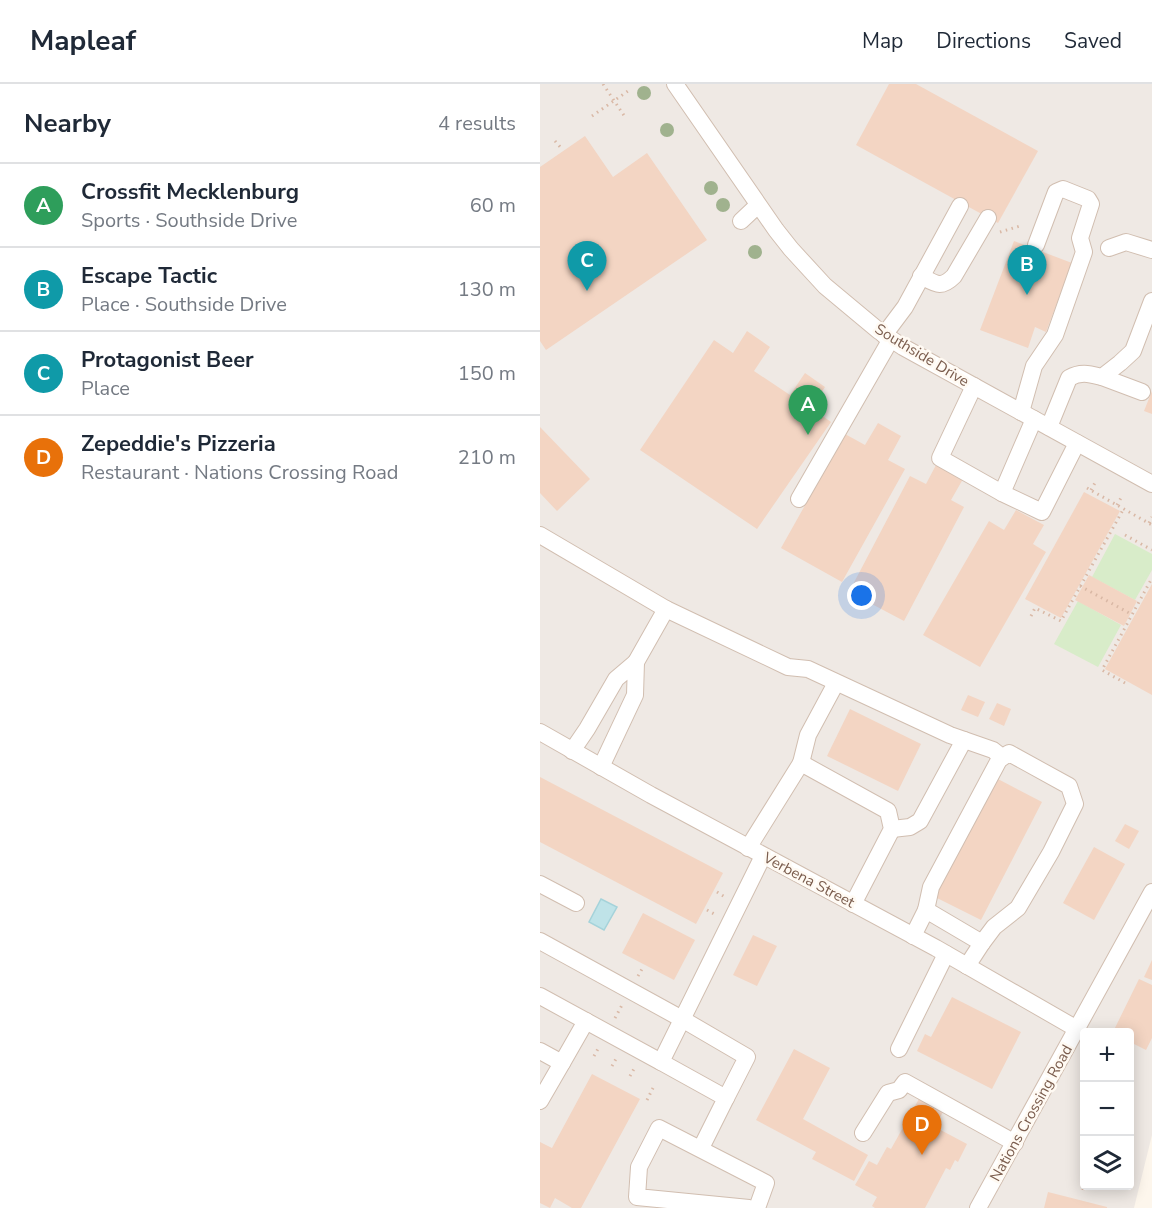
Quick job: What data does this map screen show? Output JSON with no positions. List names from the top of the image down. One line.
{"streets":{"street":["Southside Drive","Verbena Street","Nations Crossing Road"]},"crossings":[["Verbena Street","Nations Crossing Road"]],"page":{"header":"Mapleaf","nav":["Map","Directions","Saved"],"heading":["Nearby","4 results"],"list":[{"mark":"A","name":"Crossfit Mecklenburg","note":"Sports · Southside Drive","value":"60 m"},{"mark":"B","name":"Escape Tactic","note":"Place · Southside Drive","value":"130 m"},{"mark":"C","name":"Protagonist Beer","note":"Place","value":"150 m"},{"mark":"D","name":"Zepeddie's Pizzeria","note":"Restaurant · Nations Crossing Road","value":"210 m"}],"pins":["C","B","A","D"],"map_buttons":["+","−"]}}
